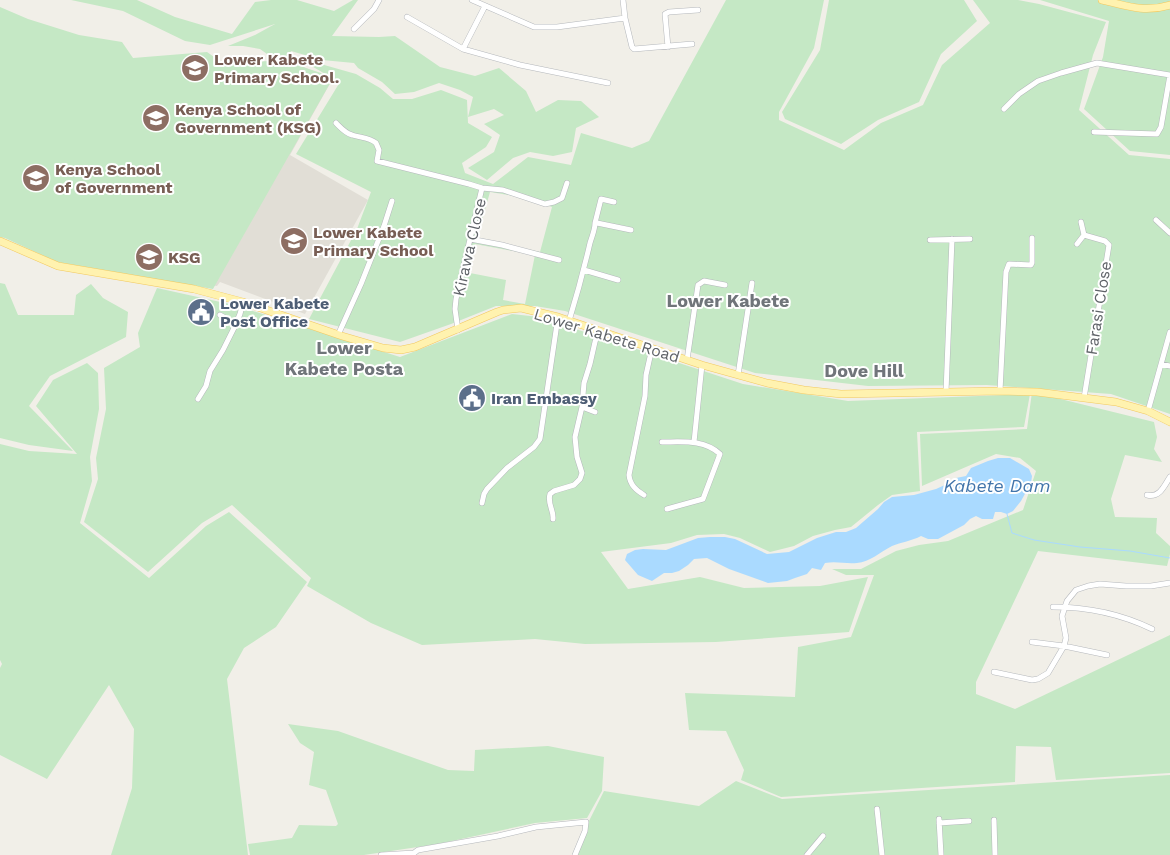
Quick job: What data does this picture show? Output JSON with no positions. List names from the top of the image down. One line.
{"streets":{"main road":["Lower Kabete Road"],"street":["Kirawa Close","Farasi Close"]},"crossings":[["Kirawa Close","Lower Kabete Road"],["Farasi Close","Lower Kabete Road"]],"districts":["Lower Kabete","Lower Kabete Posta","Dove Hill"],"water":["Kabete Dam"],"places":{"school or university":["Lower Kabete Primary School.","Kenya School of Government (KSG)","Kenya School of Government","Lower Kabete Primary School","KSG"],"public building":["Lower Kabete Post Office","Iran Embassy"]}}
